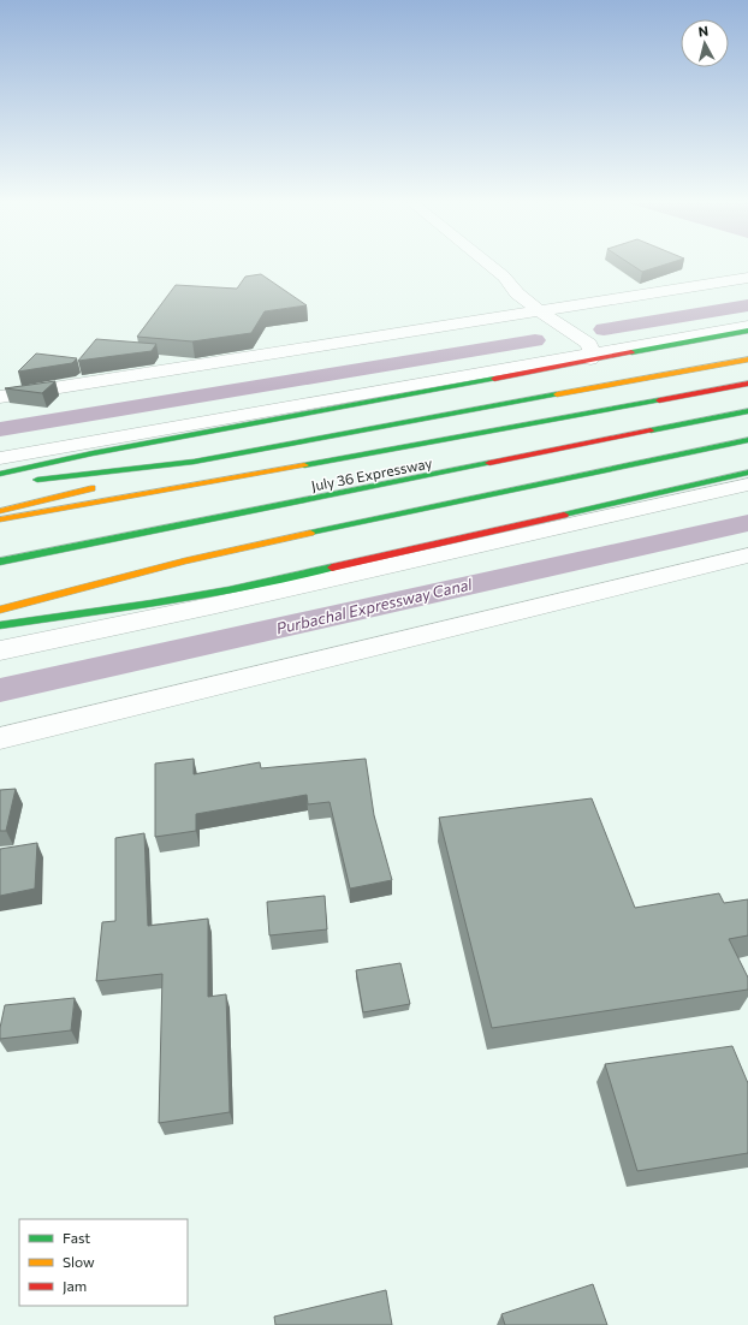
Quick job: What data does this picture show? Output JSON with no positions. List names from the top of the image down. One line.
{"streets":{"main road":["July 36 Expressway"]},"water":["Purbachal Expressway Canal"],"legend":["Fast","Slow","Jam"],"north":"top"}
